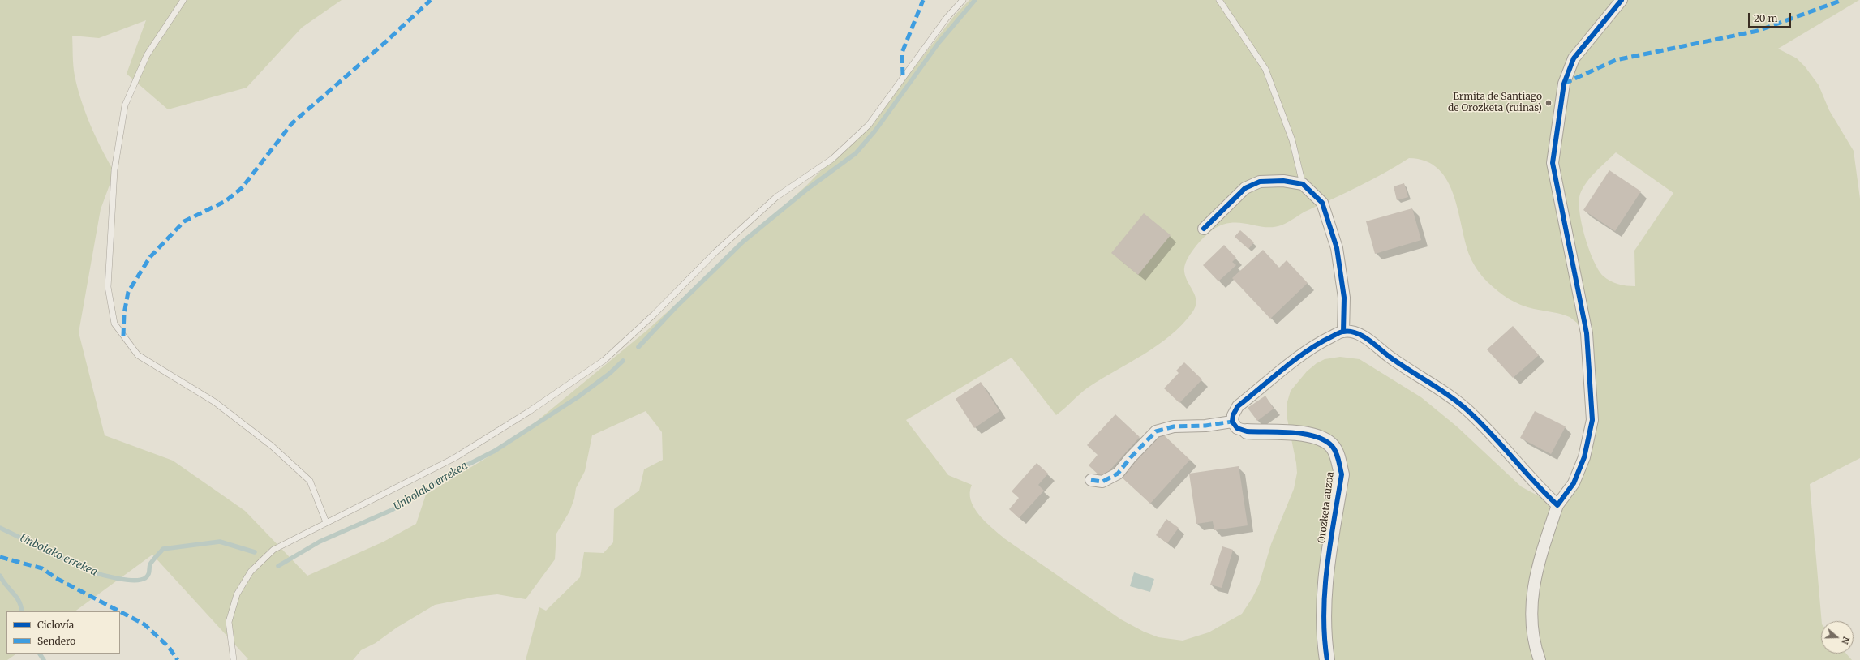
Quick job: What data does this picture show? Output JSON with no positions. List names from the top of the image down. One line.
{"streets":{"street":["Orozketa auzoa"]},"water":["Unbolako errekea"],"places":["Ermita de Santiago de Orozketa (ruinas)"],"legend":["Ciclovía","Sendero"],"scale_bar":"20 m","north":"right"}
